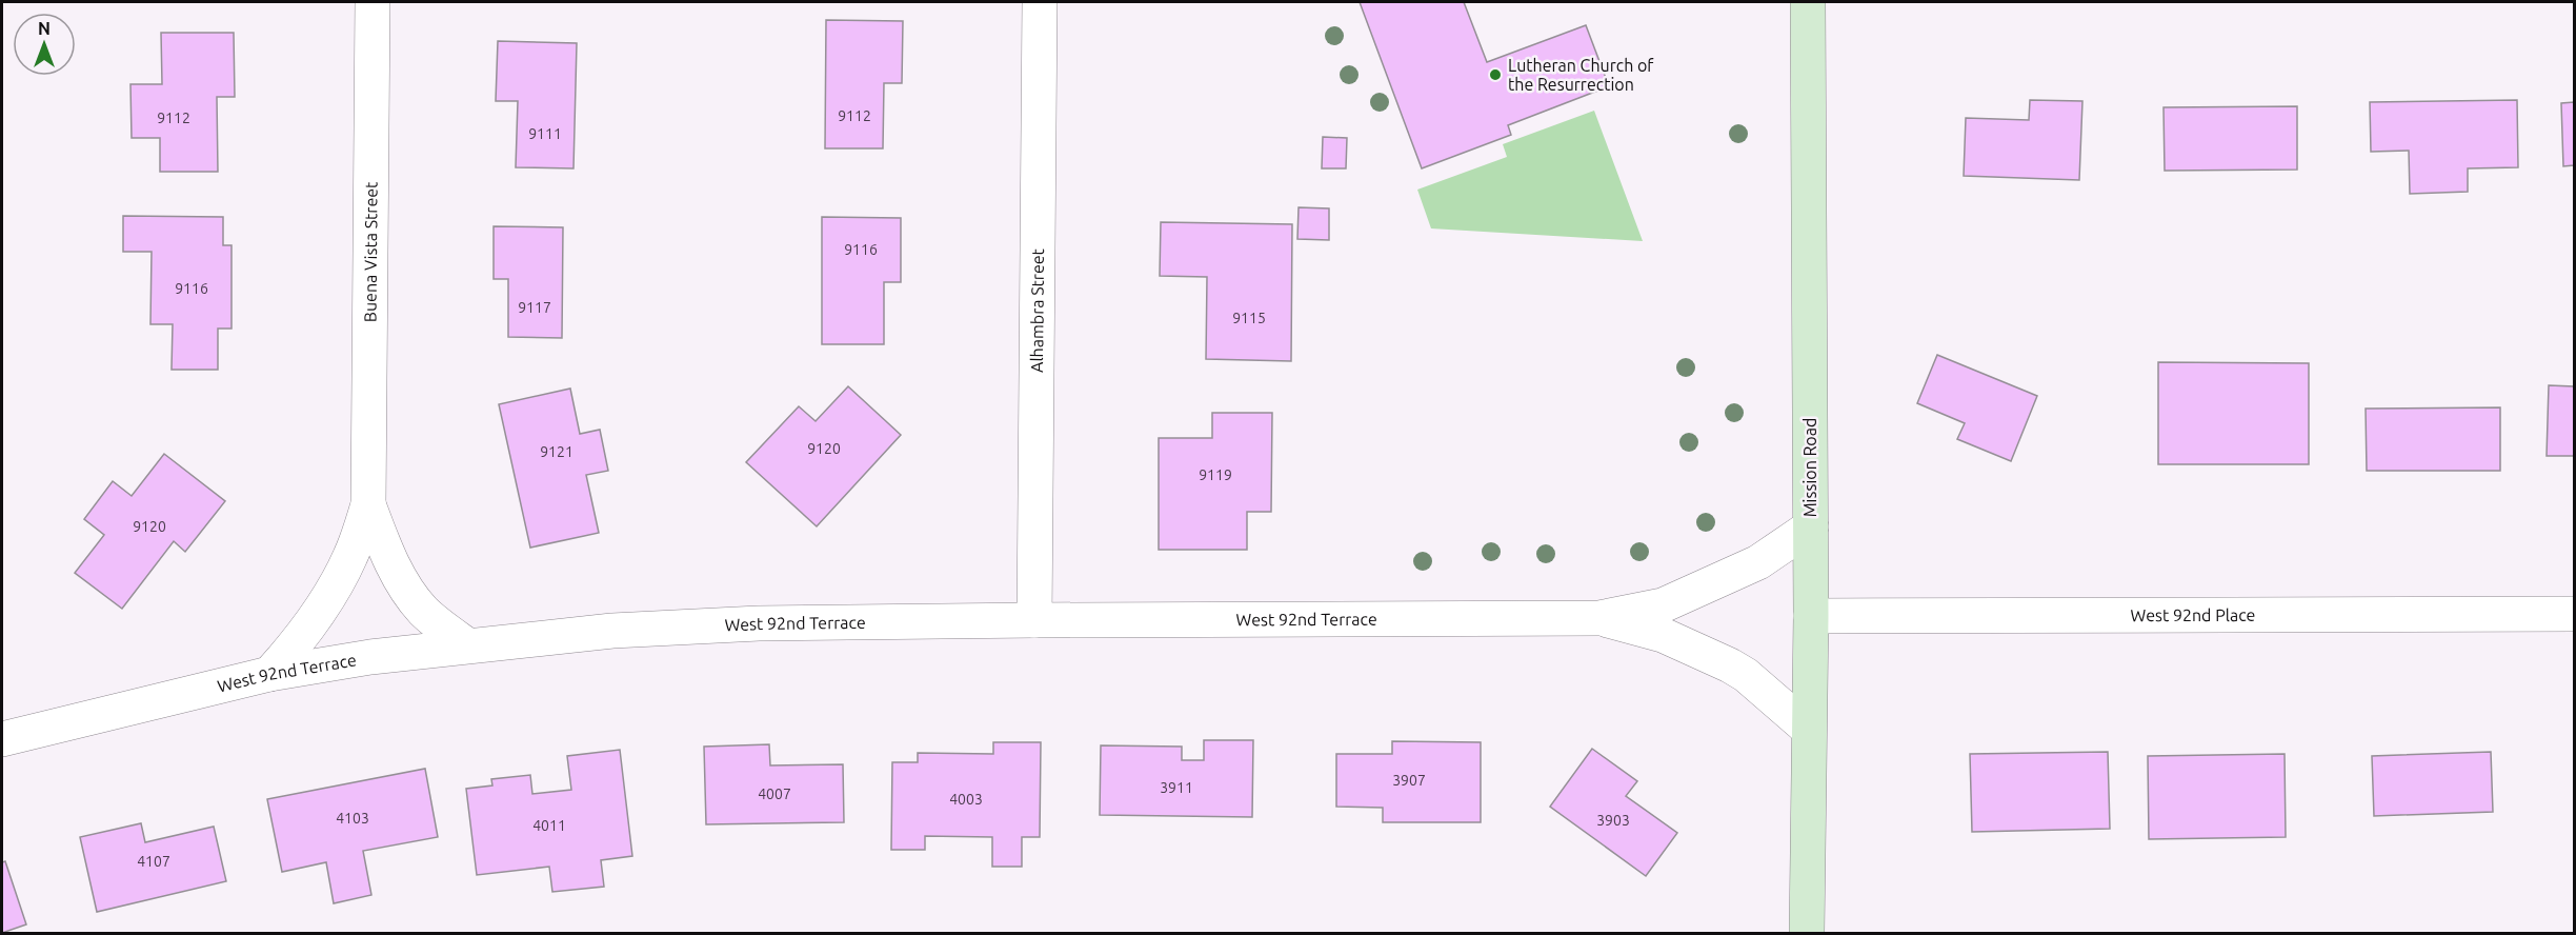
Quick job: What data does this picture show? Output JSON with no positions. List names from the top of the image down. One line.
{"streets":{"main road":["Mission Road"],"street":["Buena Vista Street","Alhambra Street","West 92nd Place","West 92nd Terrace"]},"crossings":[["Buena Vista Street","West 92nd Terrace"],["Alhambra Street","West 92nd Terrace"],["Mission Road","West 92nd Place"],["Mission Road","West 92nd Terrace"]],"places":["Lutheran Church of the Resurrection"],"house_numbers":["9112","9112","9111","9116","9116","9117","9115","9120","9121","9119","9120","3907","3911","4007","4003","4103","3903","4011","4107"],"north":"top"}
